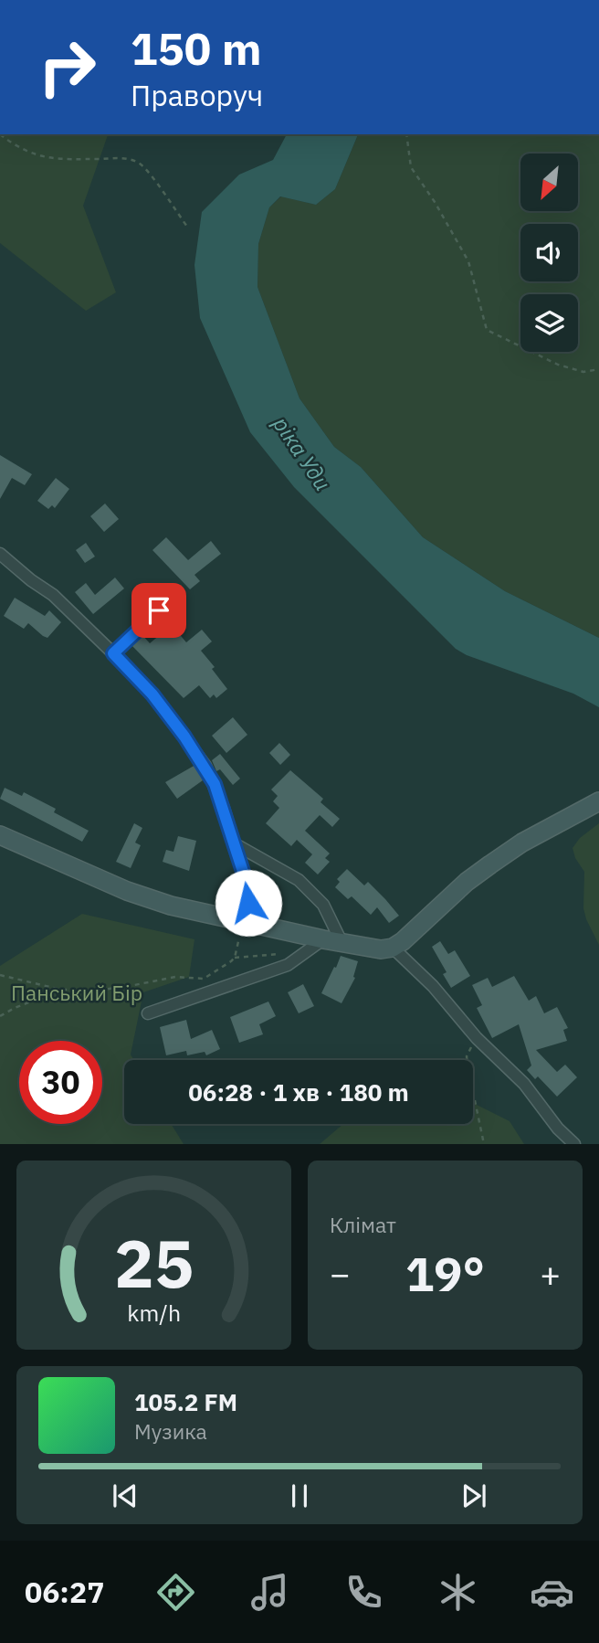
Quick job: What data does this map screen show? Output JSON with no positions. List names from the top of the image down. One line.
{"water":["ріка Уди"],"parks":["Панський Бір"],"north":"bottom left","page":{"turn":["150 m","Праворуч"],"limit":"30","trip":"06:28 · 1 хв · 180 m","tile":"Клімат","heat":["−","19°","+"],"song":["105.2 FM","Музика"],"tabs":"06:27","gauge":["25","km/h"]}}
